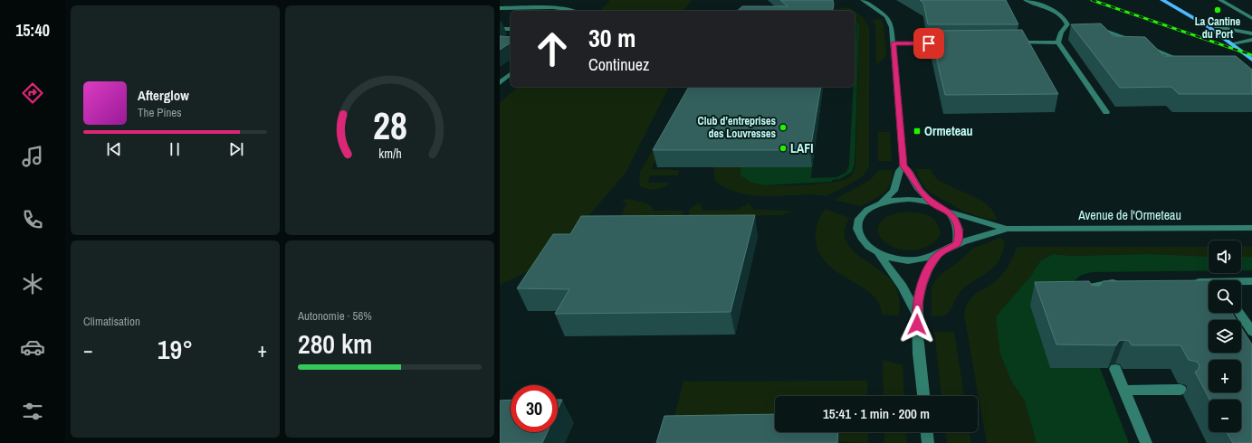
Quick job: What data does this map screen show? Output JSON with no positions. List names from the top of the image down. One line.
{"streets":{"street":["Avenue de l'Ormeteau"]},"places":{"other":["La Cantine du Port","Club d’entreprises des Louvresses","LAFI"],"transit":["Ormeteau"]},"page":{"tabs":"15:40","turn":["30 m","Continuez"],"song":["Afterglow","The Pines"],"tile":["Climatisation",["Autonomie · 56%","280 km"]],"map_buttons":["+","−"],"heat":["−","19°","+"],"limit":"30","trip":"15:41 · 1 min · 200 m","gauge":["28","km/h"]}}
